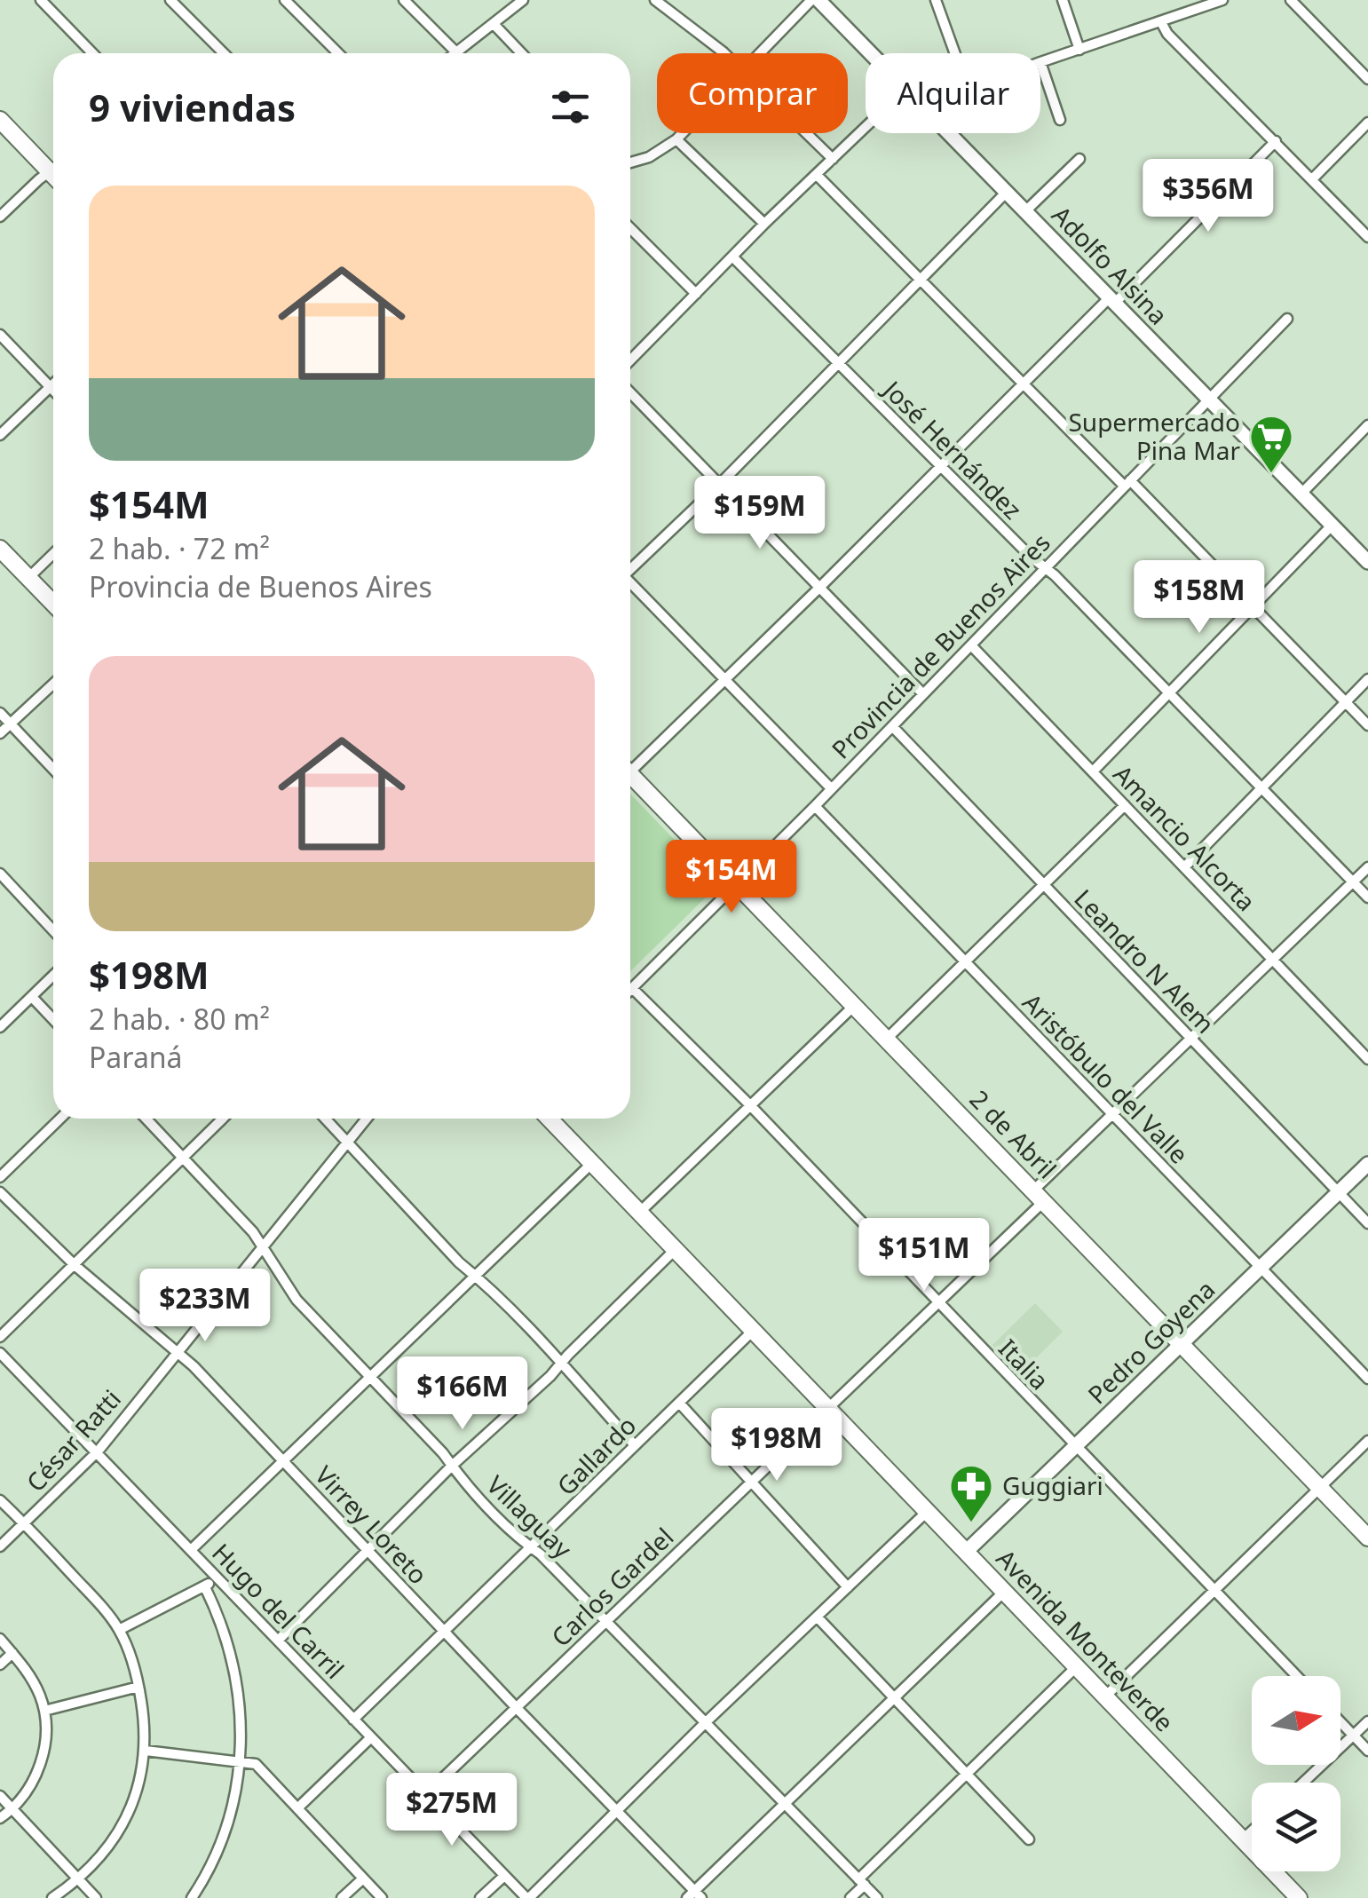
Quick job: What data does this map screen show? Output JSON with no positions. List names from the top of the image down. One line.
{"streets":{"main road":["2 de Abril","Avenida Monteverde"],"street":["Adolfo Alsina","José Hernández","Provincia de Buenos Aires","Amancio Alcorta","Leandro N Alem","Aristóbulo del Valle","Pedro Goyena","Italia","César Ratti","Gallardo","Villaguay","Virrey Loreto","Carlos Gardel","Hugo del Carril"]},"crossings":[["Adolfo Alsina","Provincia de Buenos Aires"],["José Hernández","Provincia de Buenos Aires"],["José Hernández","Carlos Gardel"],["Provincia de Buenos Aires","Amancio Alcorta"],["Provincia de Buenos Aires","Leandro N Alem"],["Provincia de Buenos Aires","Aristóbulo del Valle"],["Provincia de Buenos Aires","2 de Abril"],["Provincia de Buenos Aires","Italia"],["Amancio Alcorta","Carlos Gardel"],["Leandro N Alem","Pedro Goyena"],["Leandro N Alem","Carlos Gardel"],["Aristóbulo del Valle","Pedro Goyena"],["Aristóbulo del Valle","Carlos Gardel"],["2 de Abril","Pedro Goyena"],["2 de Abril","Carlos Gardel"],["Pedro Goyena","Italia"],["Pedro Goyena","Avenida Monteverde"],["Italia","Carlos Gardel"],["César Ratti","Villaguay"],["César Ratti","Virrey Loreto"],["César Ratti","Hugo del Carril"],["Gallardo","Villaguay"],["Gallardo","Virrey Loreto"],["Gallardo","Hugo del Carril"],["Gallardo","Avenida Monteverde"],["Villaguay","Carlos Gardel"],["Virrey Loreto","Carlos Gardel"],["Carlos Gardel","Hugo del Carril"],["Carlos Gardel","Avenida Monteverde"]],"places":{"supermarket":["Supermercado Pina Mar"],"pharmacy":["Guggiari"]},"north":"right","page":{"chip":["Comprar","Alquilar"],"heading":"9 viviendas","price":["$356M","$159M","$158M","$154M","$151M","$233M","$166M","$198M","$275M"],"list":[{"name":"$154M","note":"2 hab. · 72 m² · Provincia de Buenos Aires"},{"name":"$198M","note":"2 hab. · 80 m² · Paraná"}]}}
